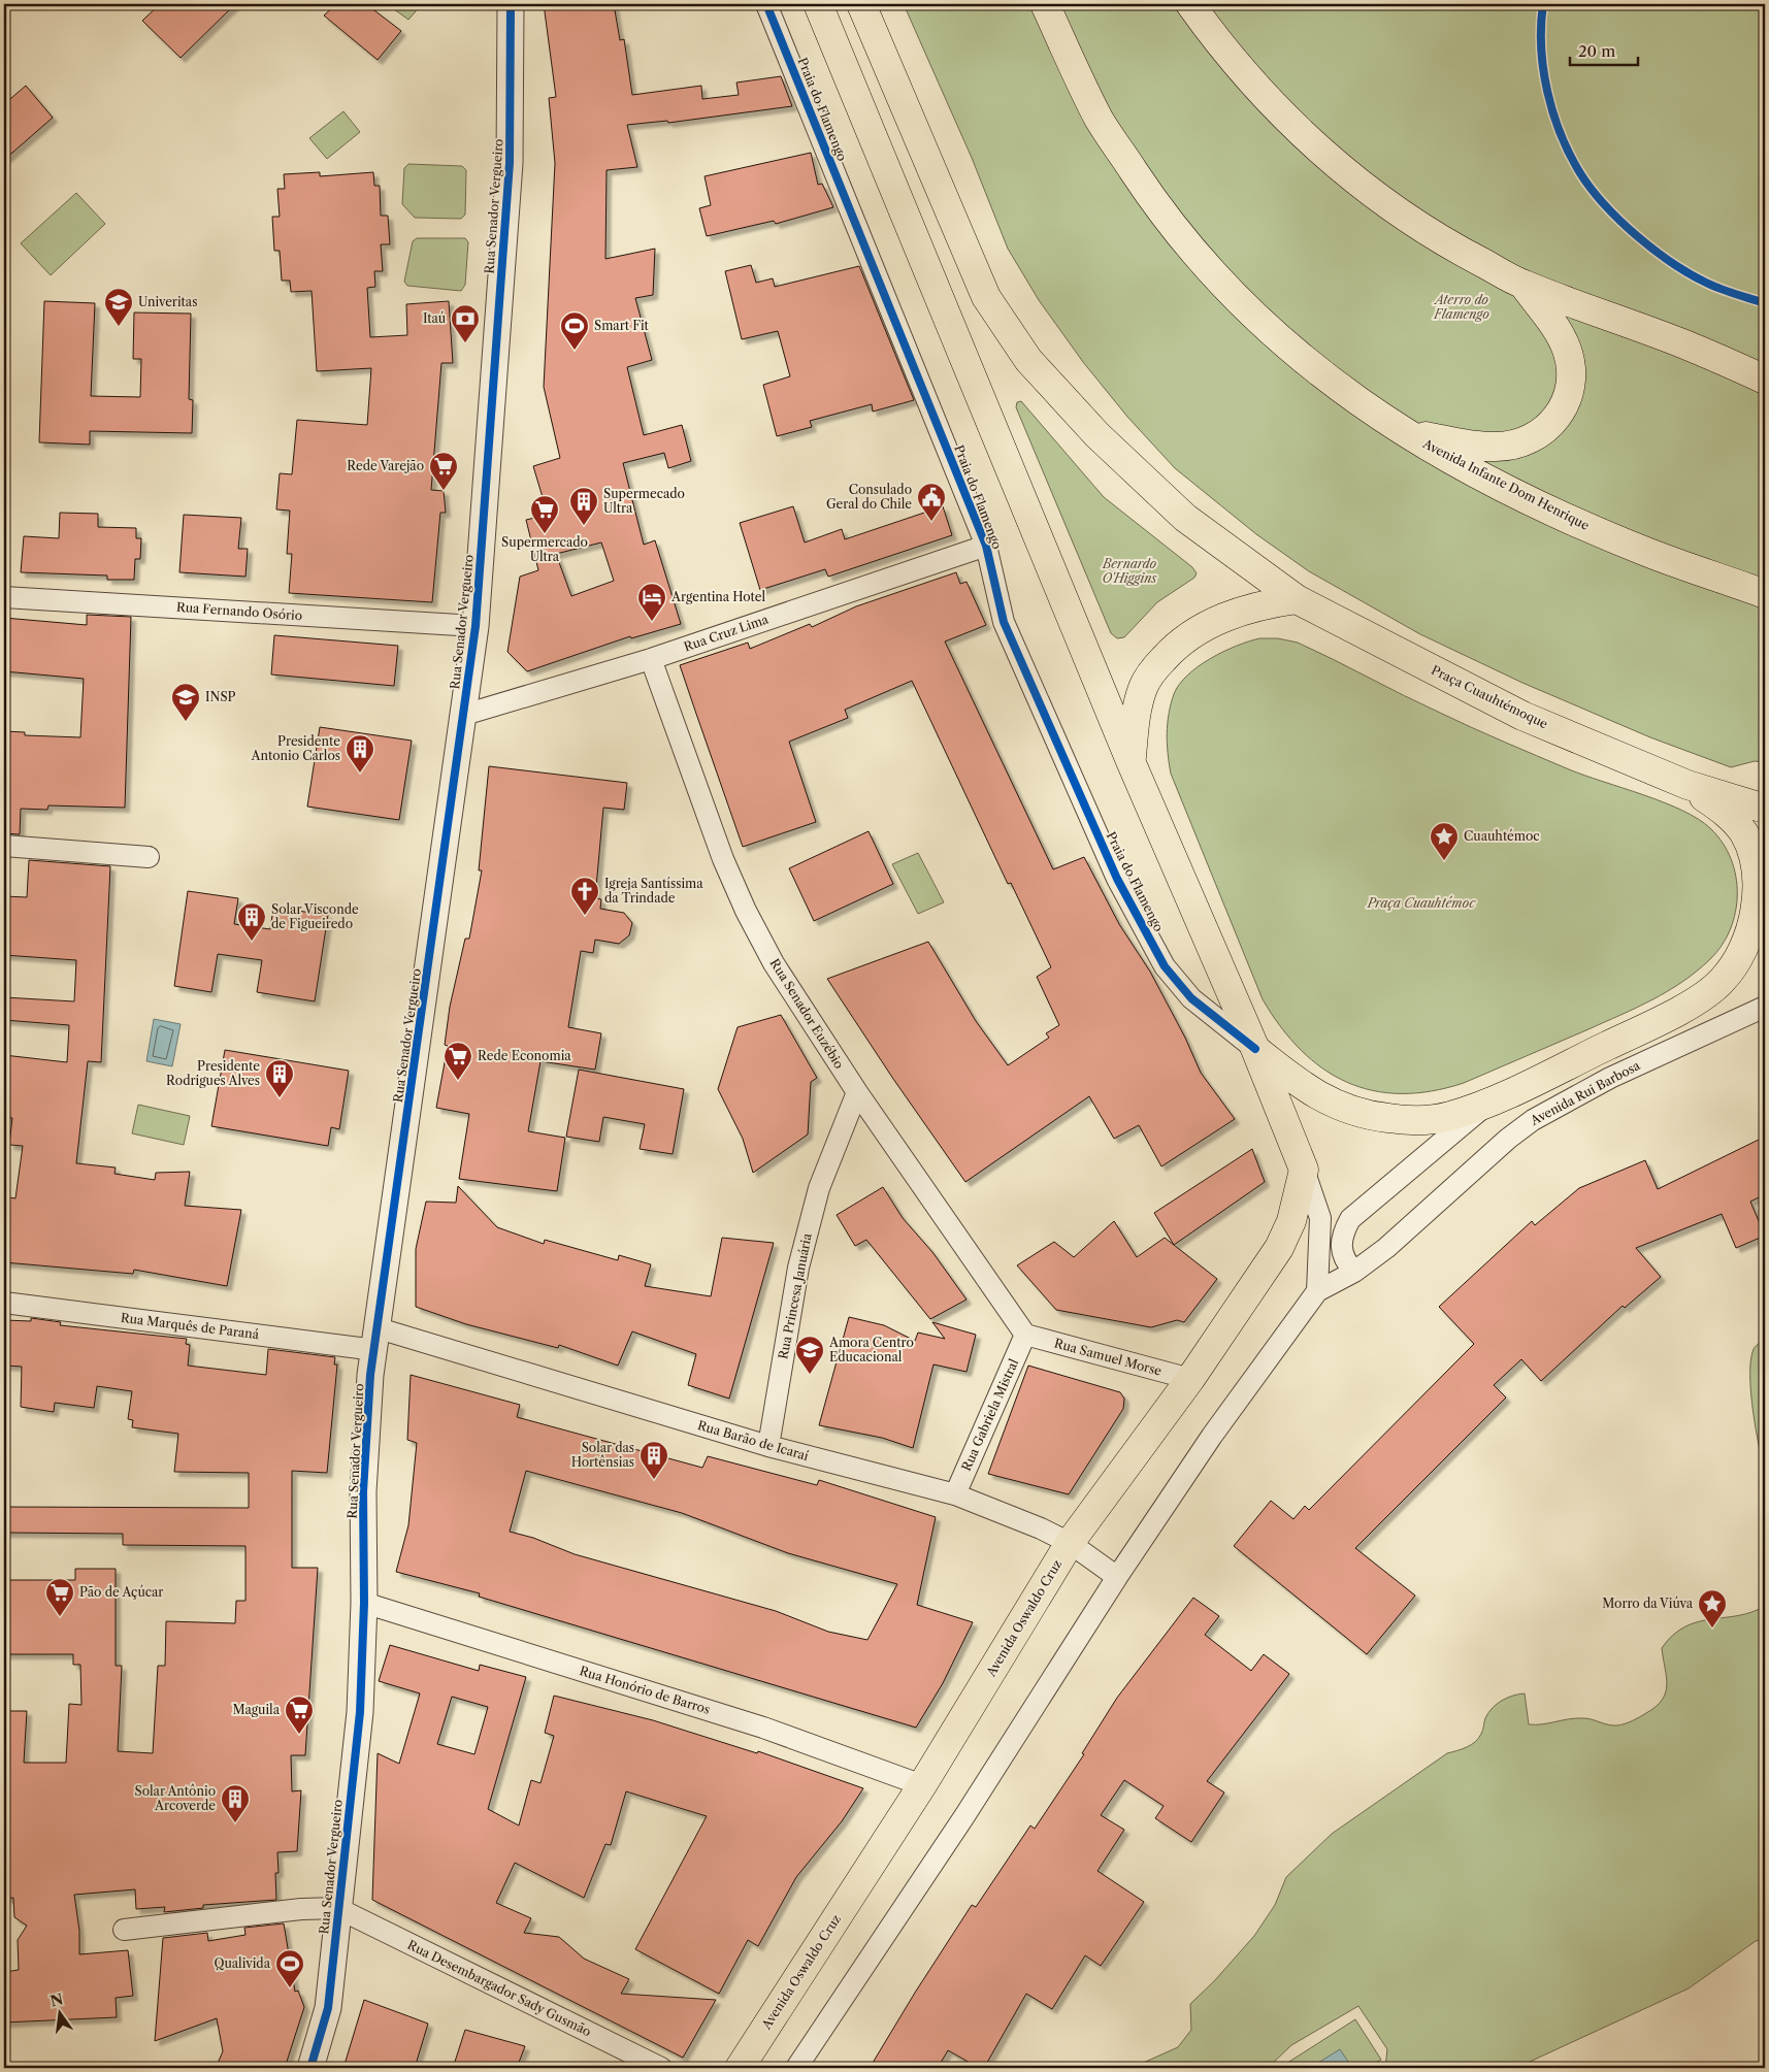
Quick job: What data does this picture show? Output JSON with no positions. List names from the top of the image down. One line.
{"streets":{"main road":["Avenida Infante Dom Henrique","Praça Cuauhtémoque","Avenida Oswaldo Cruz"],"street":["Praia do Flamengo","Rua Senador Vergueiro","Rua Fernando Osório","Rua Cruz Lima","Rua Senador Euzébio","Avenida Rui Barbosa","Rua Princesa Januária","Rua Marquês de Paraná","Rua Samuel Morse","Rua Gabriela Mistral","Rua Barão de Icaraí","Rua Honório de Barros","Rua Desembargador Sady Gusmão"]},"crossings":[["Praia do Flamengo","Rua Cruz Lima"],["Rua Senador Vergueiro","Rua Fernando Osório"],["Rua Senador Vergueiro","Rua Cruz Lima"],["Rua Senador Vergueiro","Rua Marquês de Paraná"],["Rua Senador Vergueiro","Rua Barão de Icaraí"],["Rua Senador Vergueiro","Rua Honório de Barros"],["Rua Senador Vergueiro","Rua Desembargador Sady Gusmão"],["Rua Cruz Lima","Rua Senador Euzébio"],["Rua Senador Euzébio","Rua Princesa Januária"],["Rua Senador Euzébio","Rua Samuel Morse"],["Rua Senador Euzébio","Rua Gabriela Mistral"],["Rua Princesa Januária","Rua Barão de Icaraí"],["Rua Marquês de Paraná","Rua Barão de Icaraí"],["Rua Samuel Morse","Rua Gabriela Mistral"],["Rua Samuel Morse","Avenida Oswaldo Cruz"],["Rua Gabriela Mistral","Rua Barão de Icaraí"],["Rua Barão de Icaraí","Avenida Oswaldo Cruz"],["Avenida Oswaldo Cruz","Rua Honório de Barros"]],"parks":["Aterro do Flamengo","Bernardo O'Higgins","Praça Cuauhtémoc"],"places":{"school or university":["Univeritas","INSP","Amora Centro Educacional"],"bank":["Itaú"],"sports":["Smart Fit","Qualivida"],"supermarket":["Rede Varejão","Supermercado Ultra","Rede Economia","Pão de Açúcar","Maguila"],"public building":["Consulado Geral do Chile"],"building":["Supermecado Ultra","Presidente Antonio Carlos","Solar Visconde de Figueiredo","Presidente Rodrigues Alves","Solar das Hortênsias","Solar Antônio Arcoverde"],"hotel":["Argentina Hotel"],"place":["Cuauhtémoc","Morro da Viúva"],"church":["Igreja Santíssima da Trindade"]},"scale_bar":"20 m","north":"top"}
